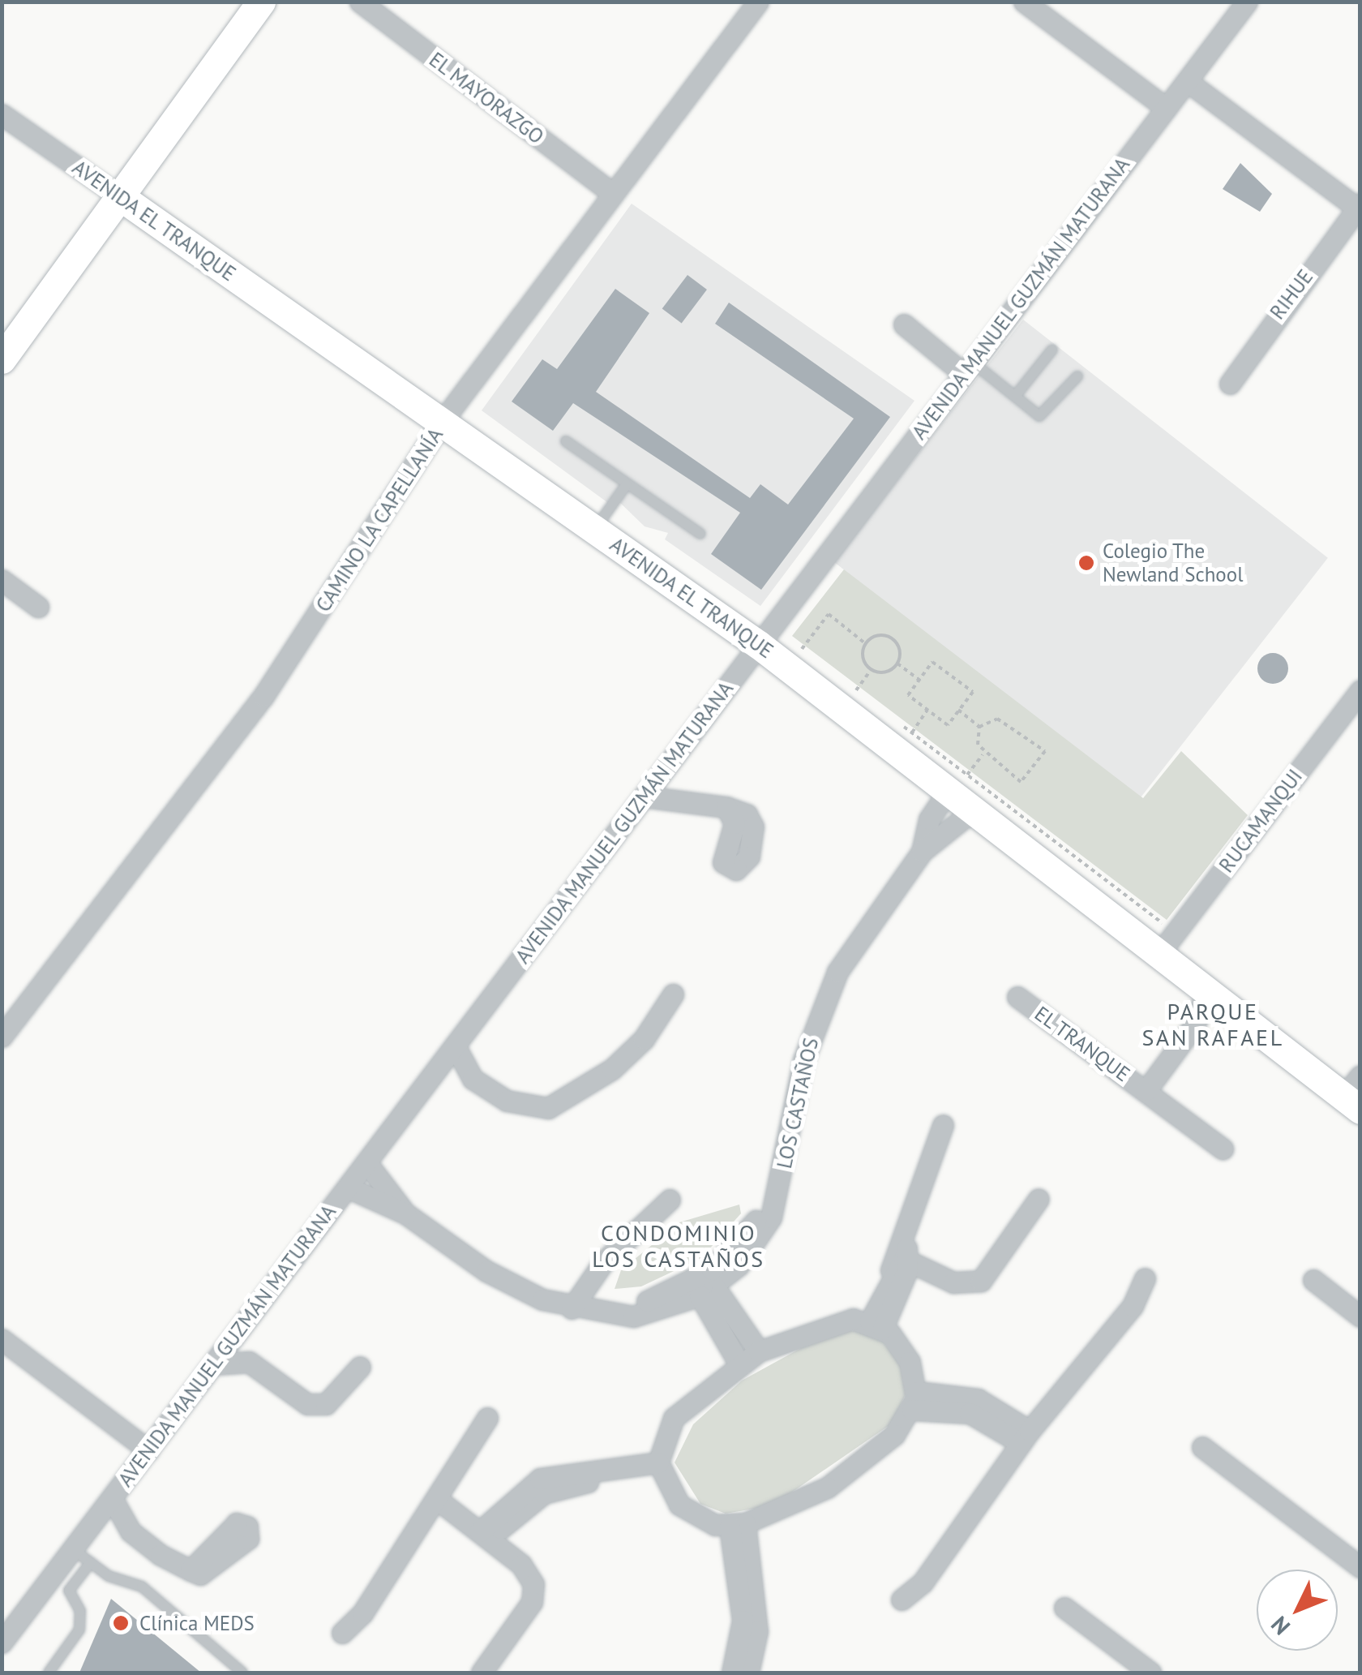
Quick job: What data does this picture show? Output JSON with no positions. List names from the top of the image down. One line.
{"streets":{"main road":["AVENIDA EL TRANQUE"],"street":["EL MAYORAZGO","RIHUE","AVENIDA MANUEL GUZMÁN MATURANA","CAMINO LA CAPELLANÍA","RUCAMANQUI","EL TRANQUE","LOS CASTAÑOS"]},"crossings":[["EL MAYORAZGO","CAMINO LA CAPELLANÍA"],["AVENIDA EL TRANQUE","AVENIDA MANUEL GUZMÁN MATURANA"],["AVENIDA EL TRANQUE","CAMINO LA CAPELLANÍA"],["AVENIDA EL TRANQUE","RUCAMANQUI"],["AVENIDA EL TRANQUE","EL TRANQUE"],["AVENIDA EL TRANQUE","LOS CASTAÑOS"],["RIHUE","AVENIDA MANUEL GUZMÁN MATURANA"],["AVENIDA MANUEL GUZMÁN MATURANA","LOS CASTAÑOS"]],"districts":["PARQUE SAN RAFAEL","CONDOMINIO LOS CASTAÑOS"],"places":["Colegio The Newland School","Clínica MEDS"],"north":"bottom left"}
